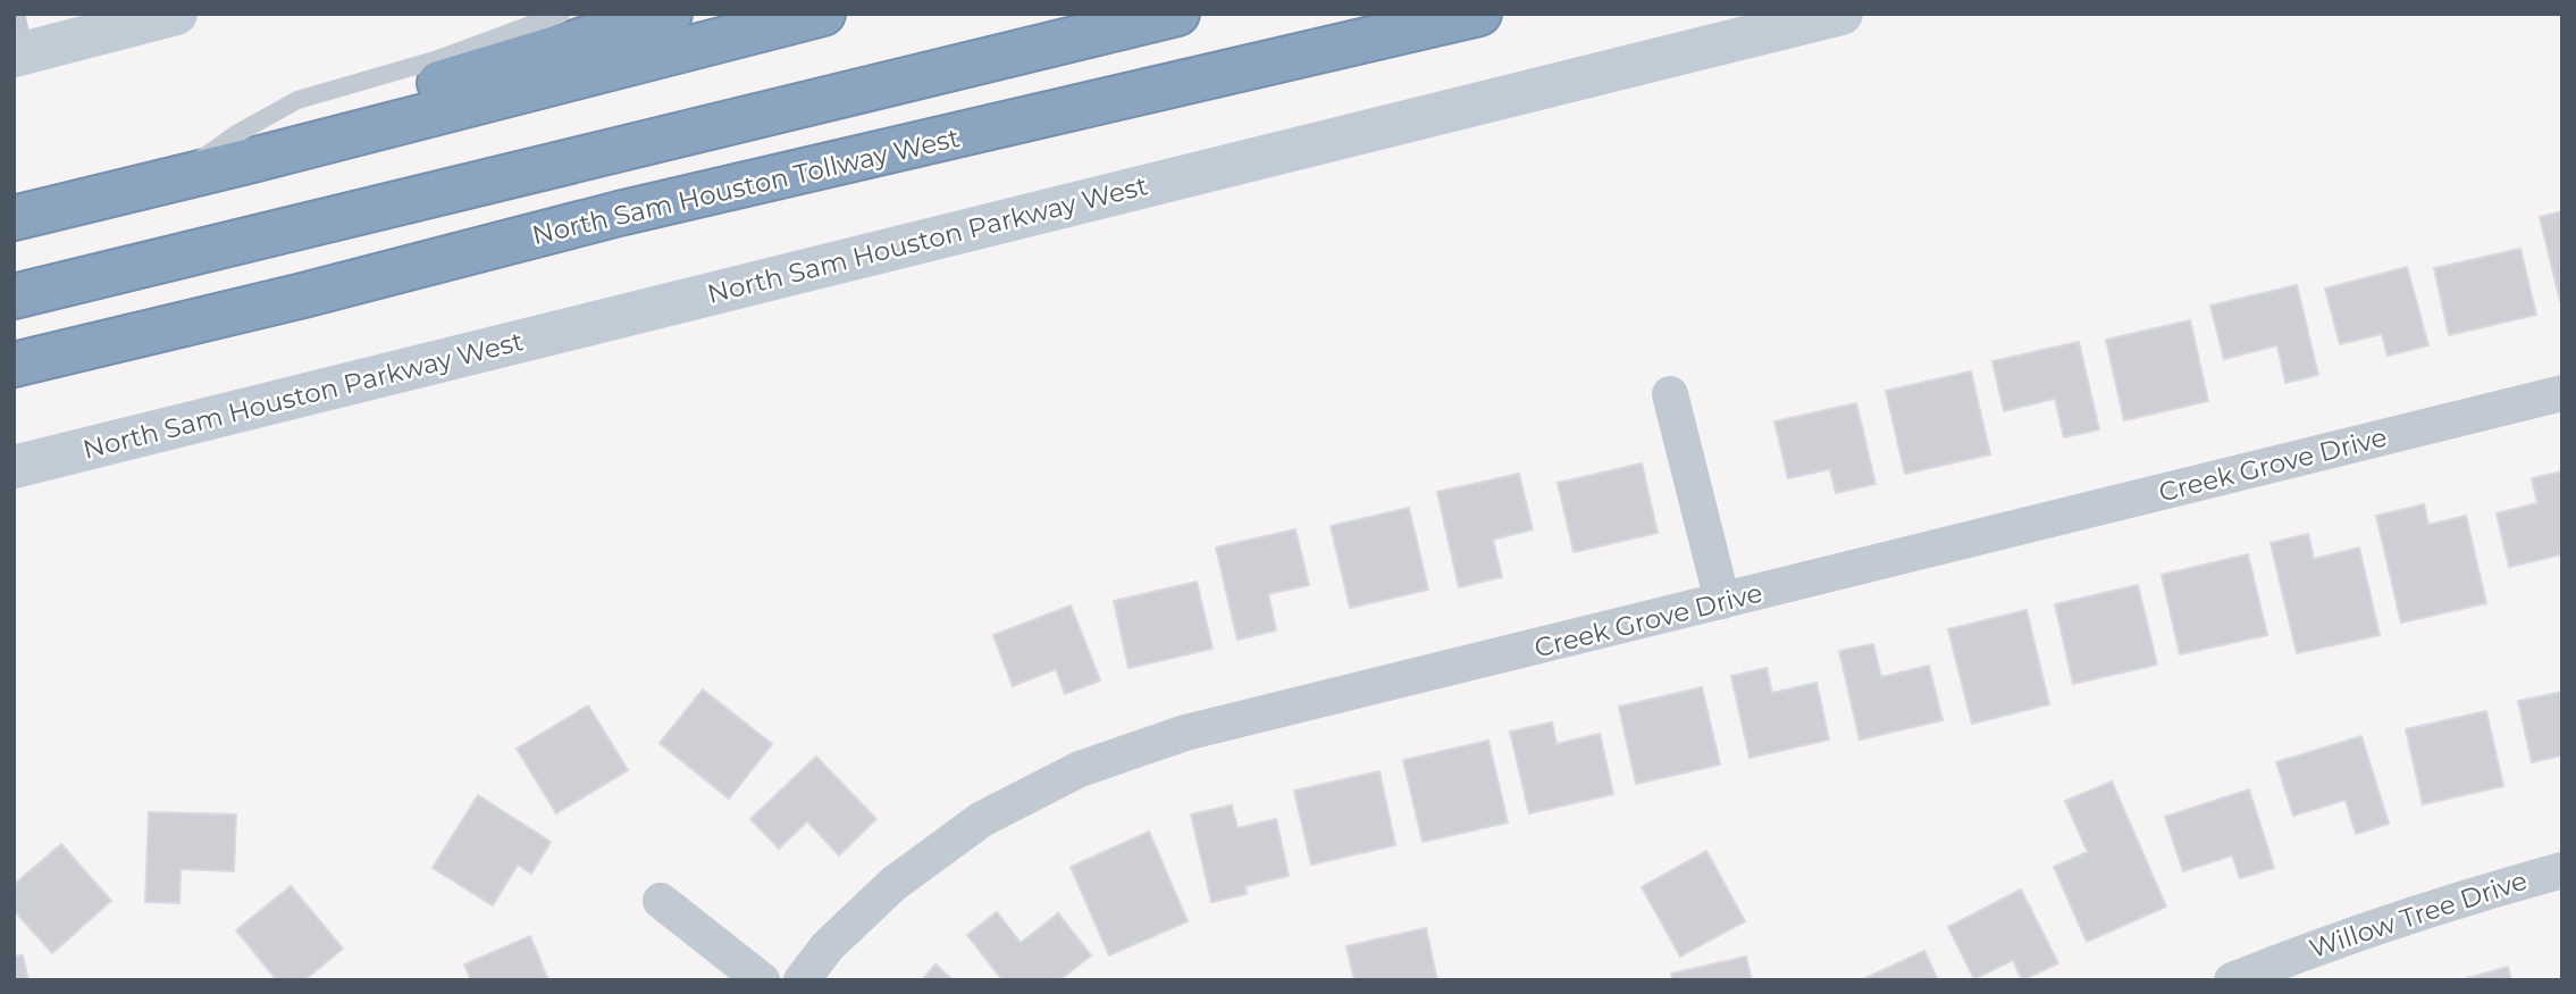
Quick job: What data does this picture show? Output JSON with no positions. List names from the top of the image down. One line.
{"streets":{"highway":["North Sam Houston Tollway West"],"main road":["North Sam Houston Parkway West"],"street":["Creek Grove Drive","Willow Tree Drive"]}}
